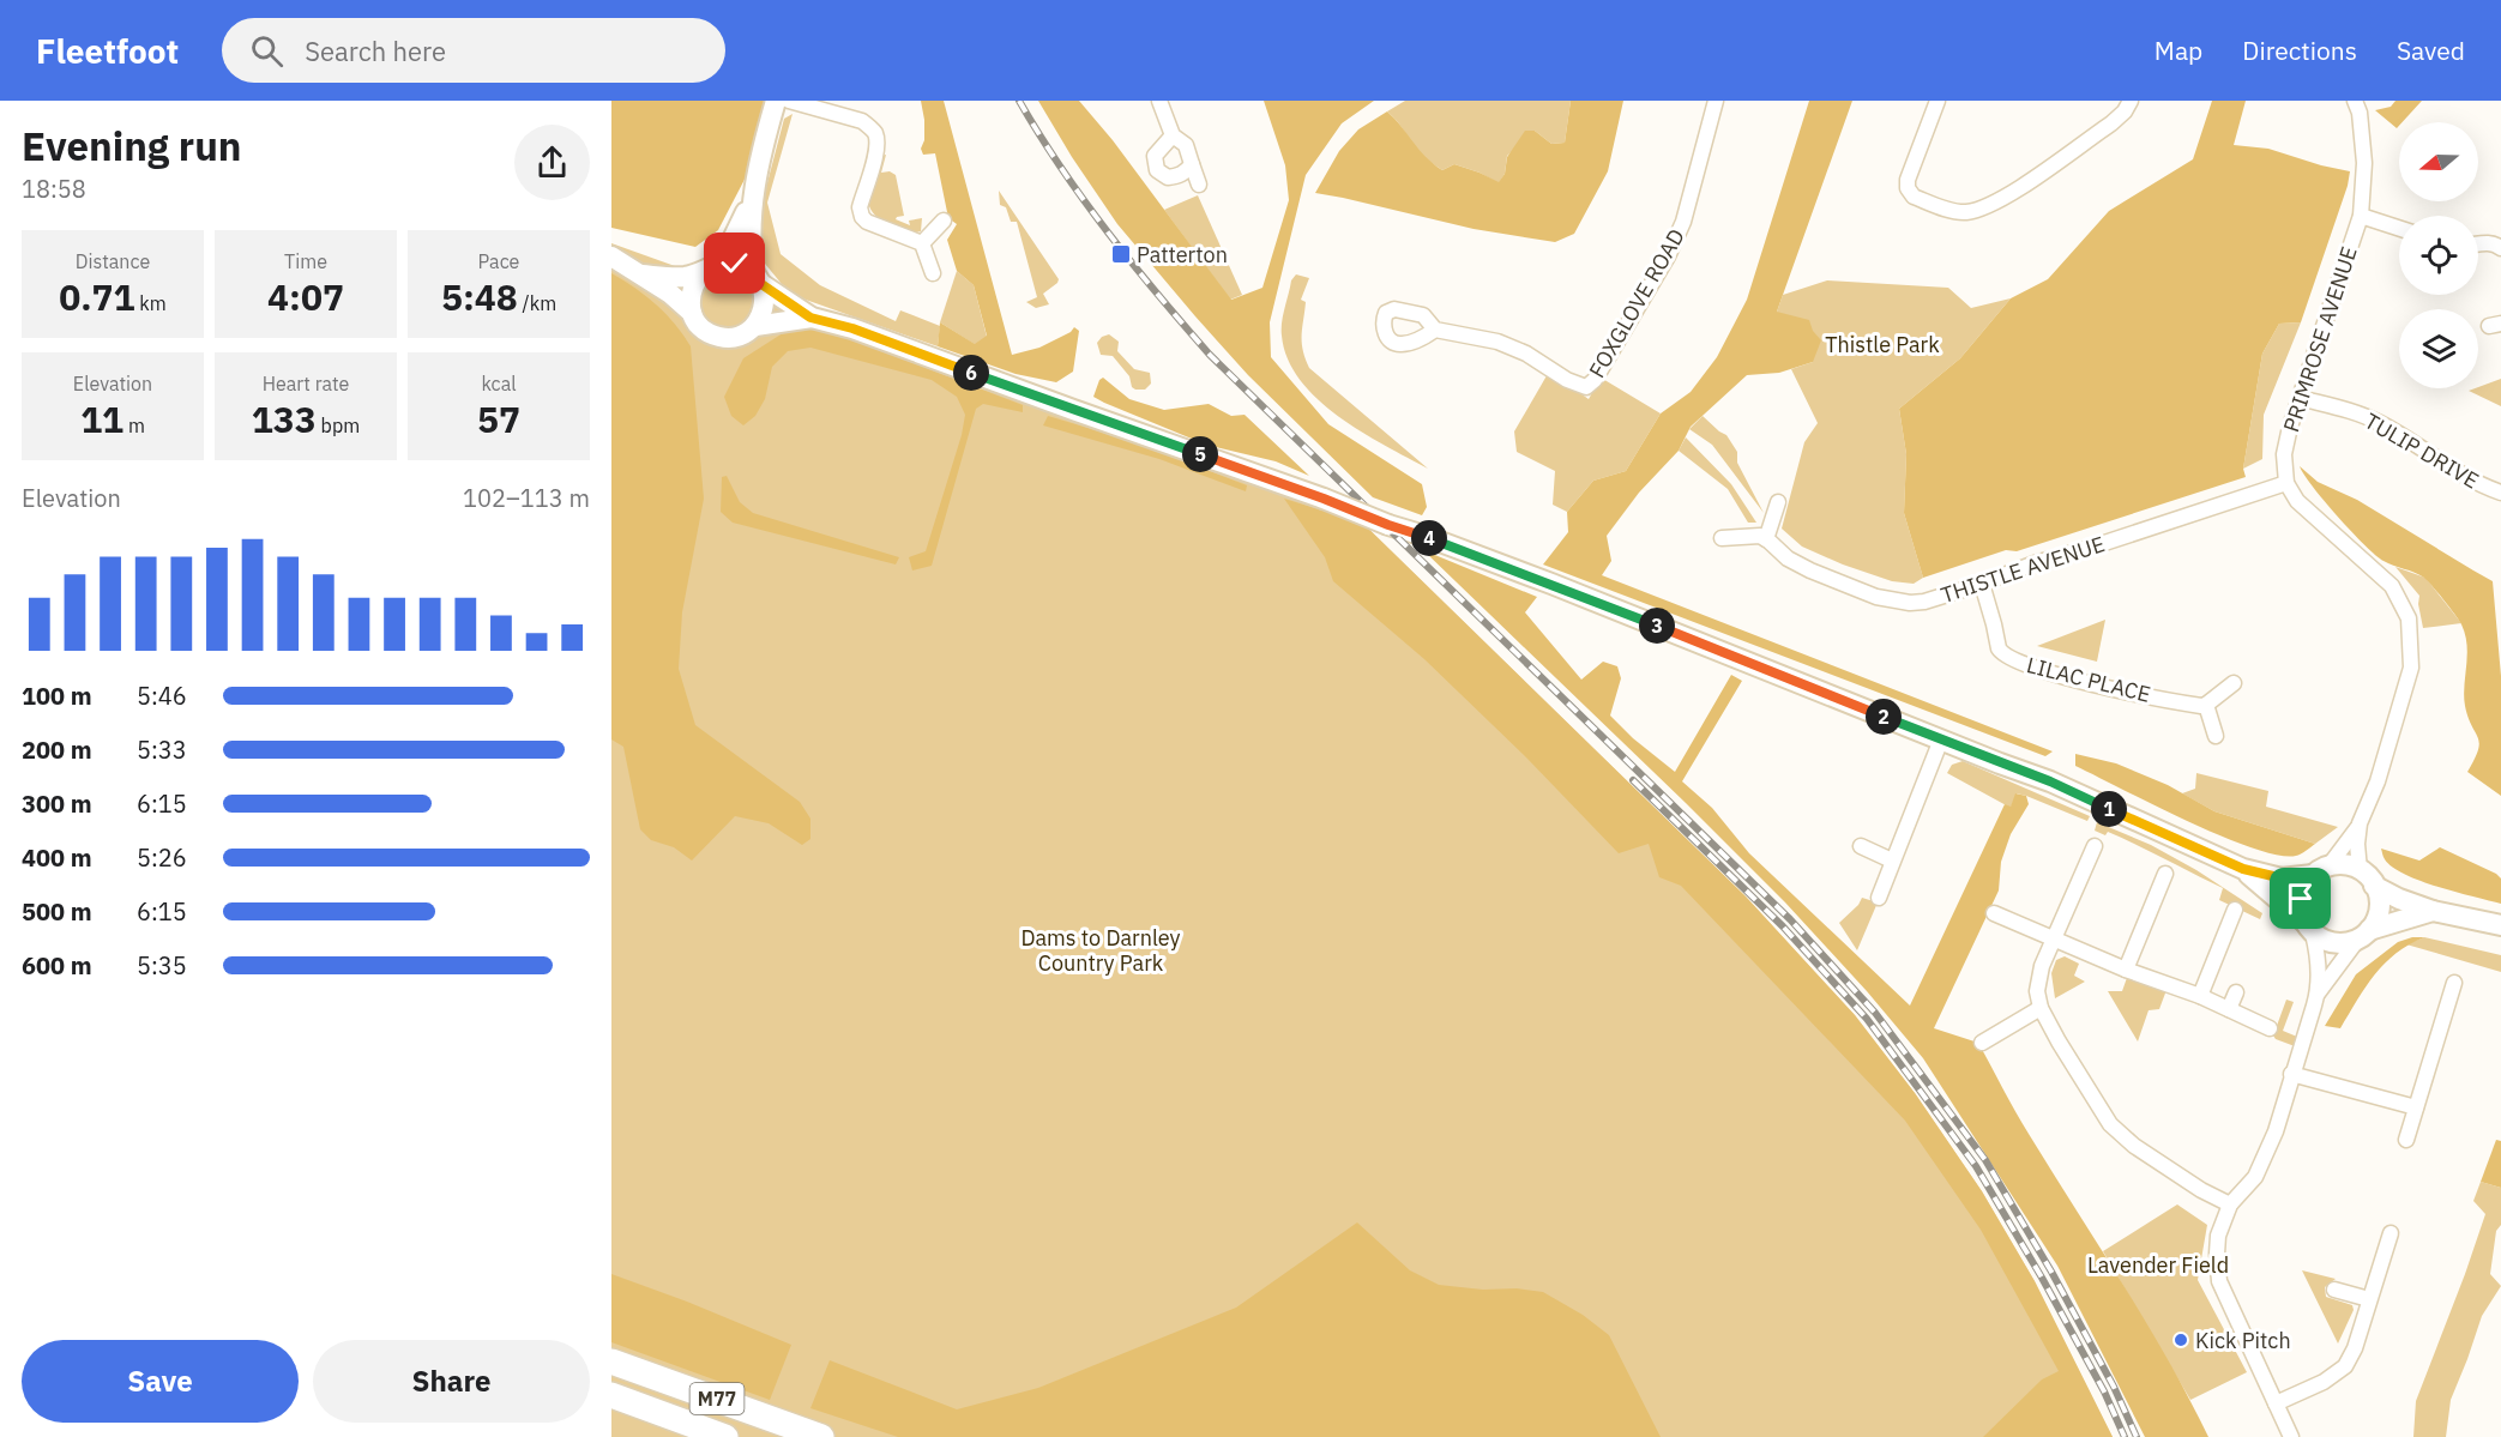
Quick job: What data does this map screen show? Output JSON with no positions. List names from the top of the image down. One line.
{"streets":{"highway":["M77"],"street":["FOXGLOVE ROAD","PRIMROSE AVENUE","TULIP DRIVE","THISTLE AVENUE","LILAC PLACE"]},"crossings":[["PRIMROSE AVENUE","TULIP DRIVE"],["PRIMROSE AVENUE","THISTLE AVENUE"],["THISTLE AVENUE","LILAC PLACE"]],"parks":["Thistle Park","Dams to Darnley Country Park","Lavender Field"],"places":{"transit":["Patterton"],"other":["Kick Pitch"]},"north":"left","page":{"header":"Fleetfoot","search":"Search here","nav":["Map","Directions","Saved"],"heading":["Evening run","18:58"],"stats":[["Distance","0.71 km"],["Time","4:07"],["Pace","5:48 /km"],["Elevation","11 m"],["Heart rate","133 bpm"],["kcal","57"]],"pins":["6","5","4","3","2","1"],"chart":["Elevation","102–113 m"],"list":[{"name":"100 m","note":"5:46"},{"name":"200 m","note":"5:33"},{"name":"300 m","note":"6:15"},{"name":"400 m","note":"5:26"},{"name":"500 m","note":"6:15"},{"name":"600 m","note":"5:35"}],"buttons":["Save","Share"]}}
